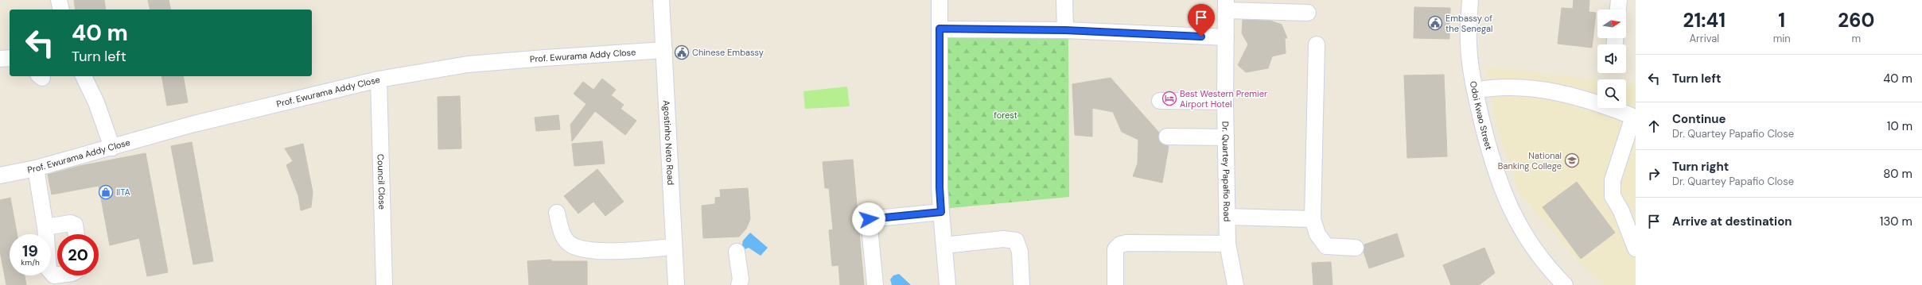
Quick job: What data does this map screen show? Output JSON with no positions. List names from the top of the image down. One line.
{"streets":{"street":["Prof. Ewurama Addy Close","Odoi Kwao Street","Agostinho Neto Road","Dr. Quartey Papafio Road","Council Close"]},"crossings":[["Prof. Ewurama Addy Close","Agostinho Neto Road"],["Prof. Ewurama Addy Close","Council Close"]],"parks":["forest"],"places":{"public building":["Embassy of the Senegal","Chinese Embassy"],"hotel":["Best Western Premier Airport Hotel"],"school or university":["National Banking College"],"shop":["IITA"]},"north":"right","page":{"eta":["21:41","Arrival","1","min","260","m"],"turn":["40 m","Turn left"],"list":[{"name":"Turn left","value":"40 m"},{"name":"Continue","note":"Dr. Quartey Papafio Close","value":"10 m"},{"name":"Turn right","note":"Dr. Quartey Papafio Close","value":"80 m"},{"name":"Arrive at destination","value":"130 m"}],"speed":"19 km/h","limit":"20"}}
